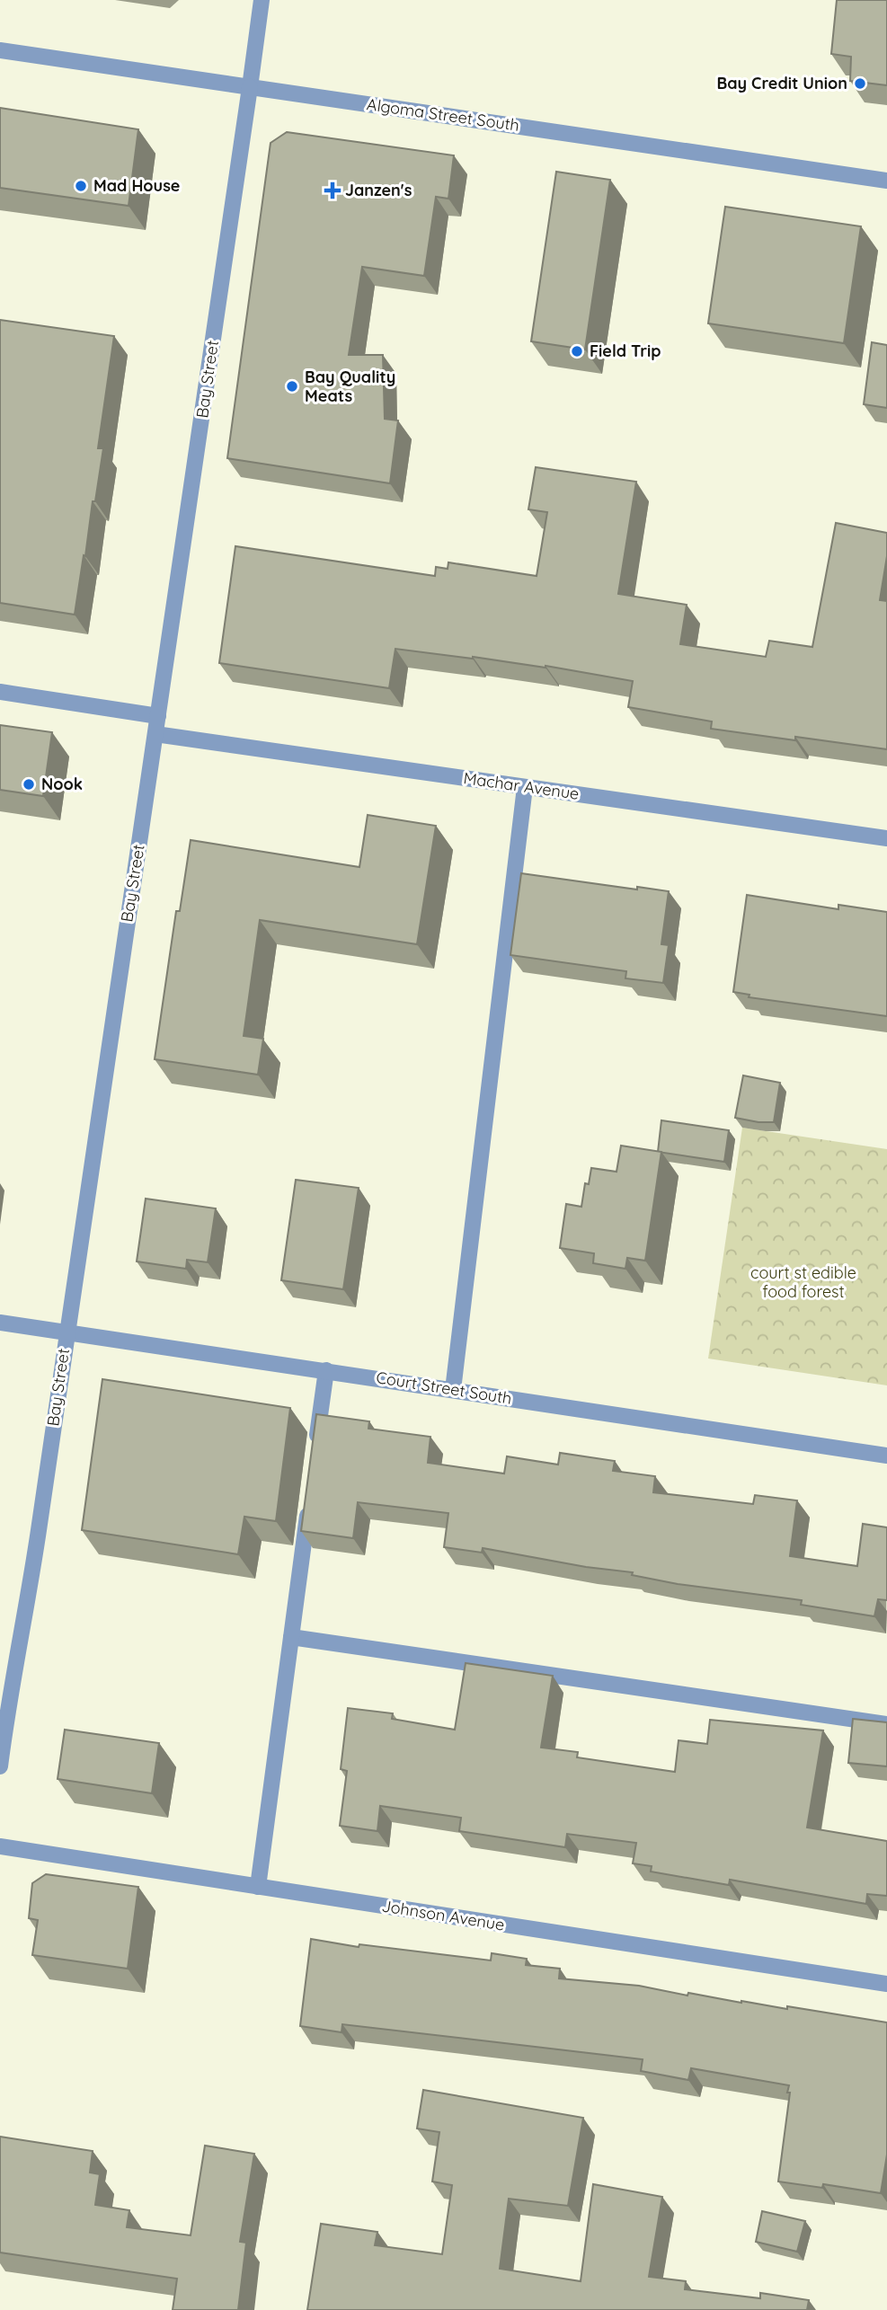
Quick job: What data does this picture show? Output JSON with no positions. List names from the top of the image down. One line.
{"streets":{"street":["Algoma Street South","Bay Street","Machar Avenue","Court Street South","Johnson Avenue"]},"crossings":[["Algoma Street South","Bay Street"],["Bay Street","Machar Avenue"],["Bay Street","Court Street South"]],"parks":["court st edible food forest"],"places":{"other":["Bay Credit Union","Mad House","Field Trip","Bay Quality Meats","Nook"],"health":["Janzen's"]}}
